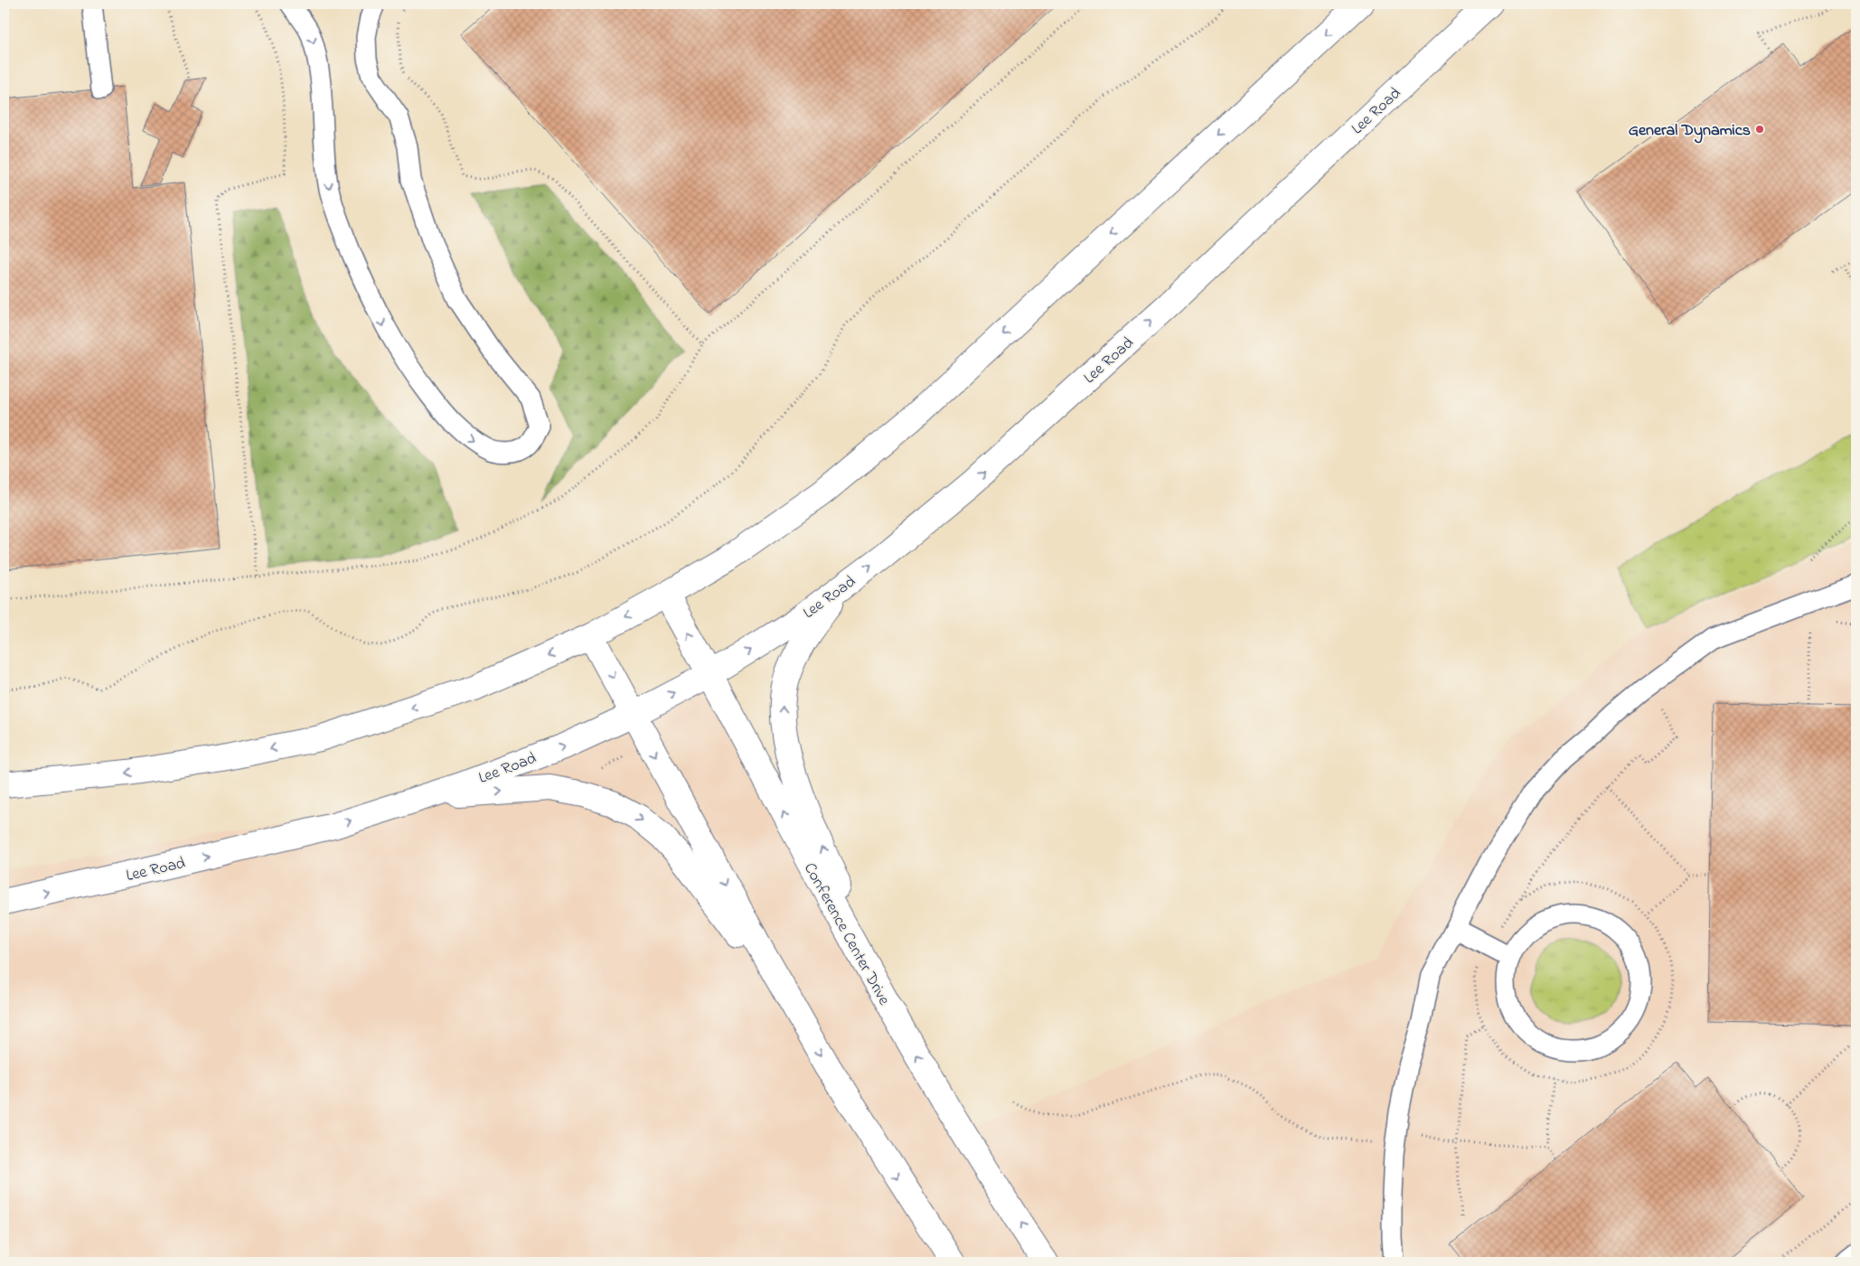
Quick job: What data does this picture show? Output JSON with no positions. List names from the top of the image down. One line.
{"streets":{"street":["Lee Road","Conference Center Drive"]},"crossings":[["Lee Road","Conference Center Drive"]],"places":["General Dynamics"]}
